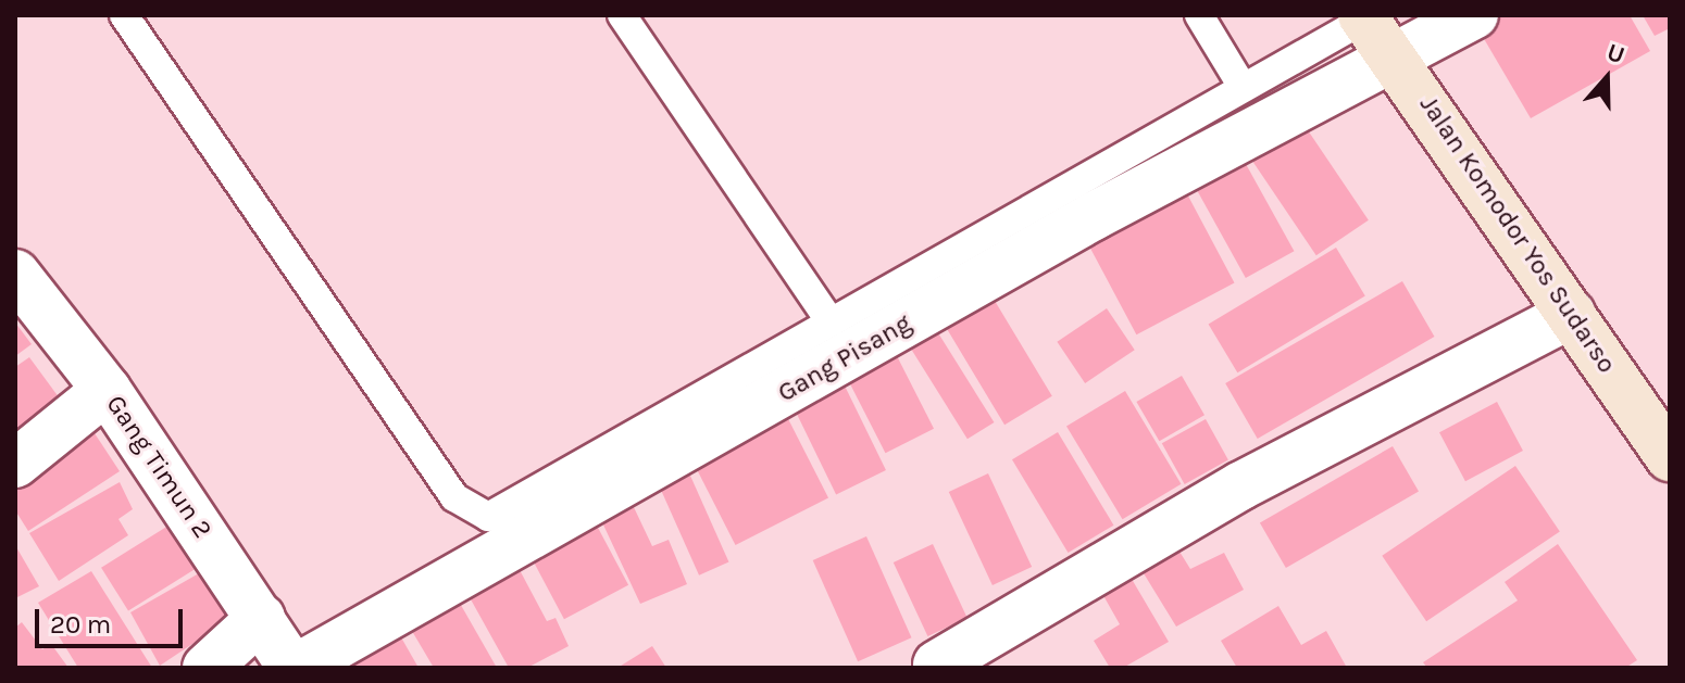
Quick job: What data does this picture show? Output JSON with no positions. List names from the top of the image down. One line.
{"streets":{"street":["Jalan Komodor Yos Sudarso","Gang Pisang","Gang Timun 2"]},"crossings":[["Jalan Komodor Yos Sudarso","Gang Pisang"],["Gang Pisang","Gang Timun 2"]],"scale_bar":"20 m","north":"top"}
